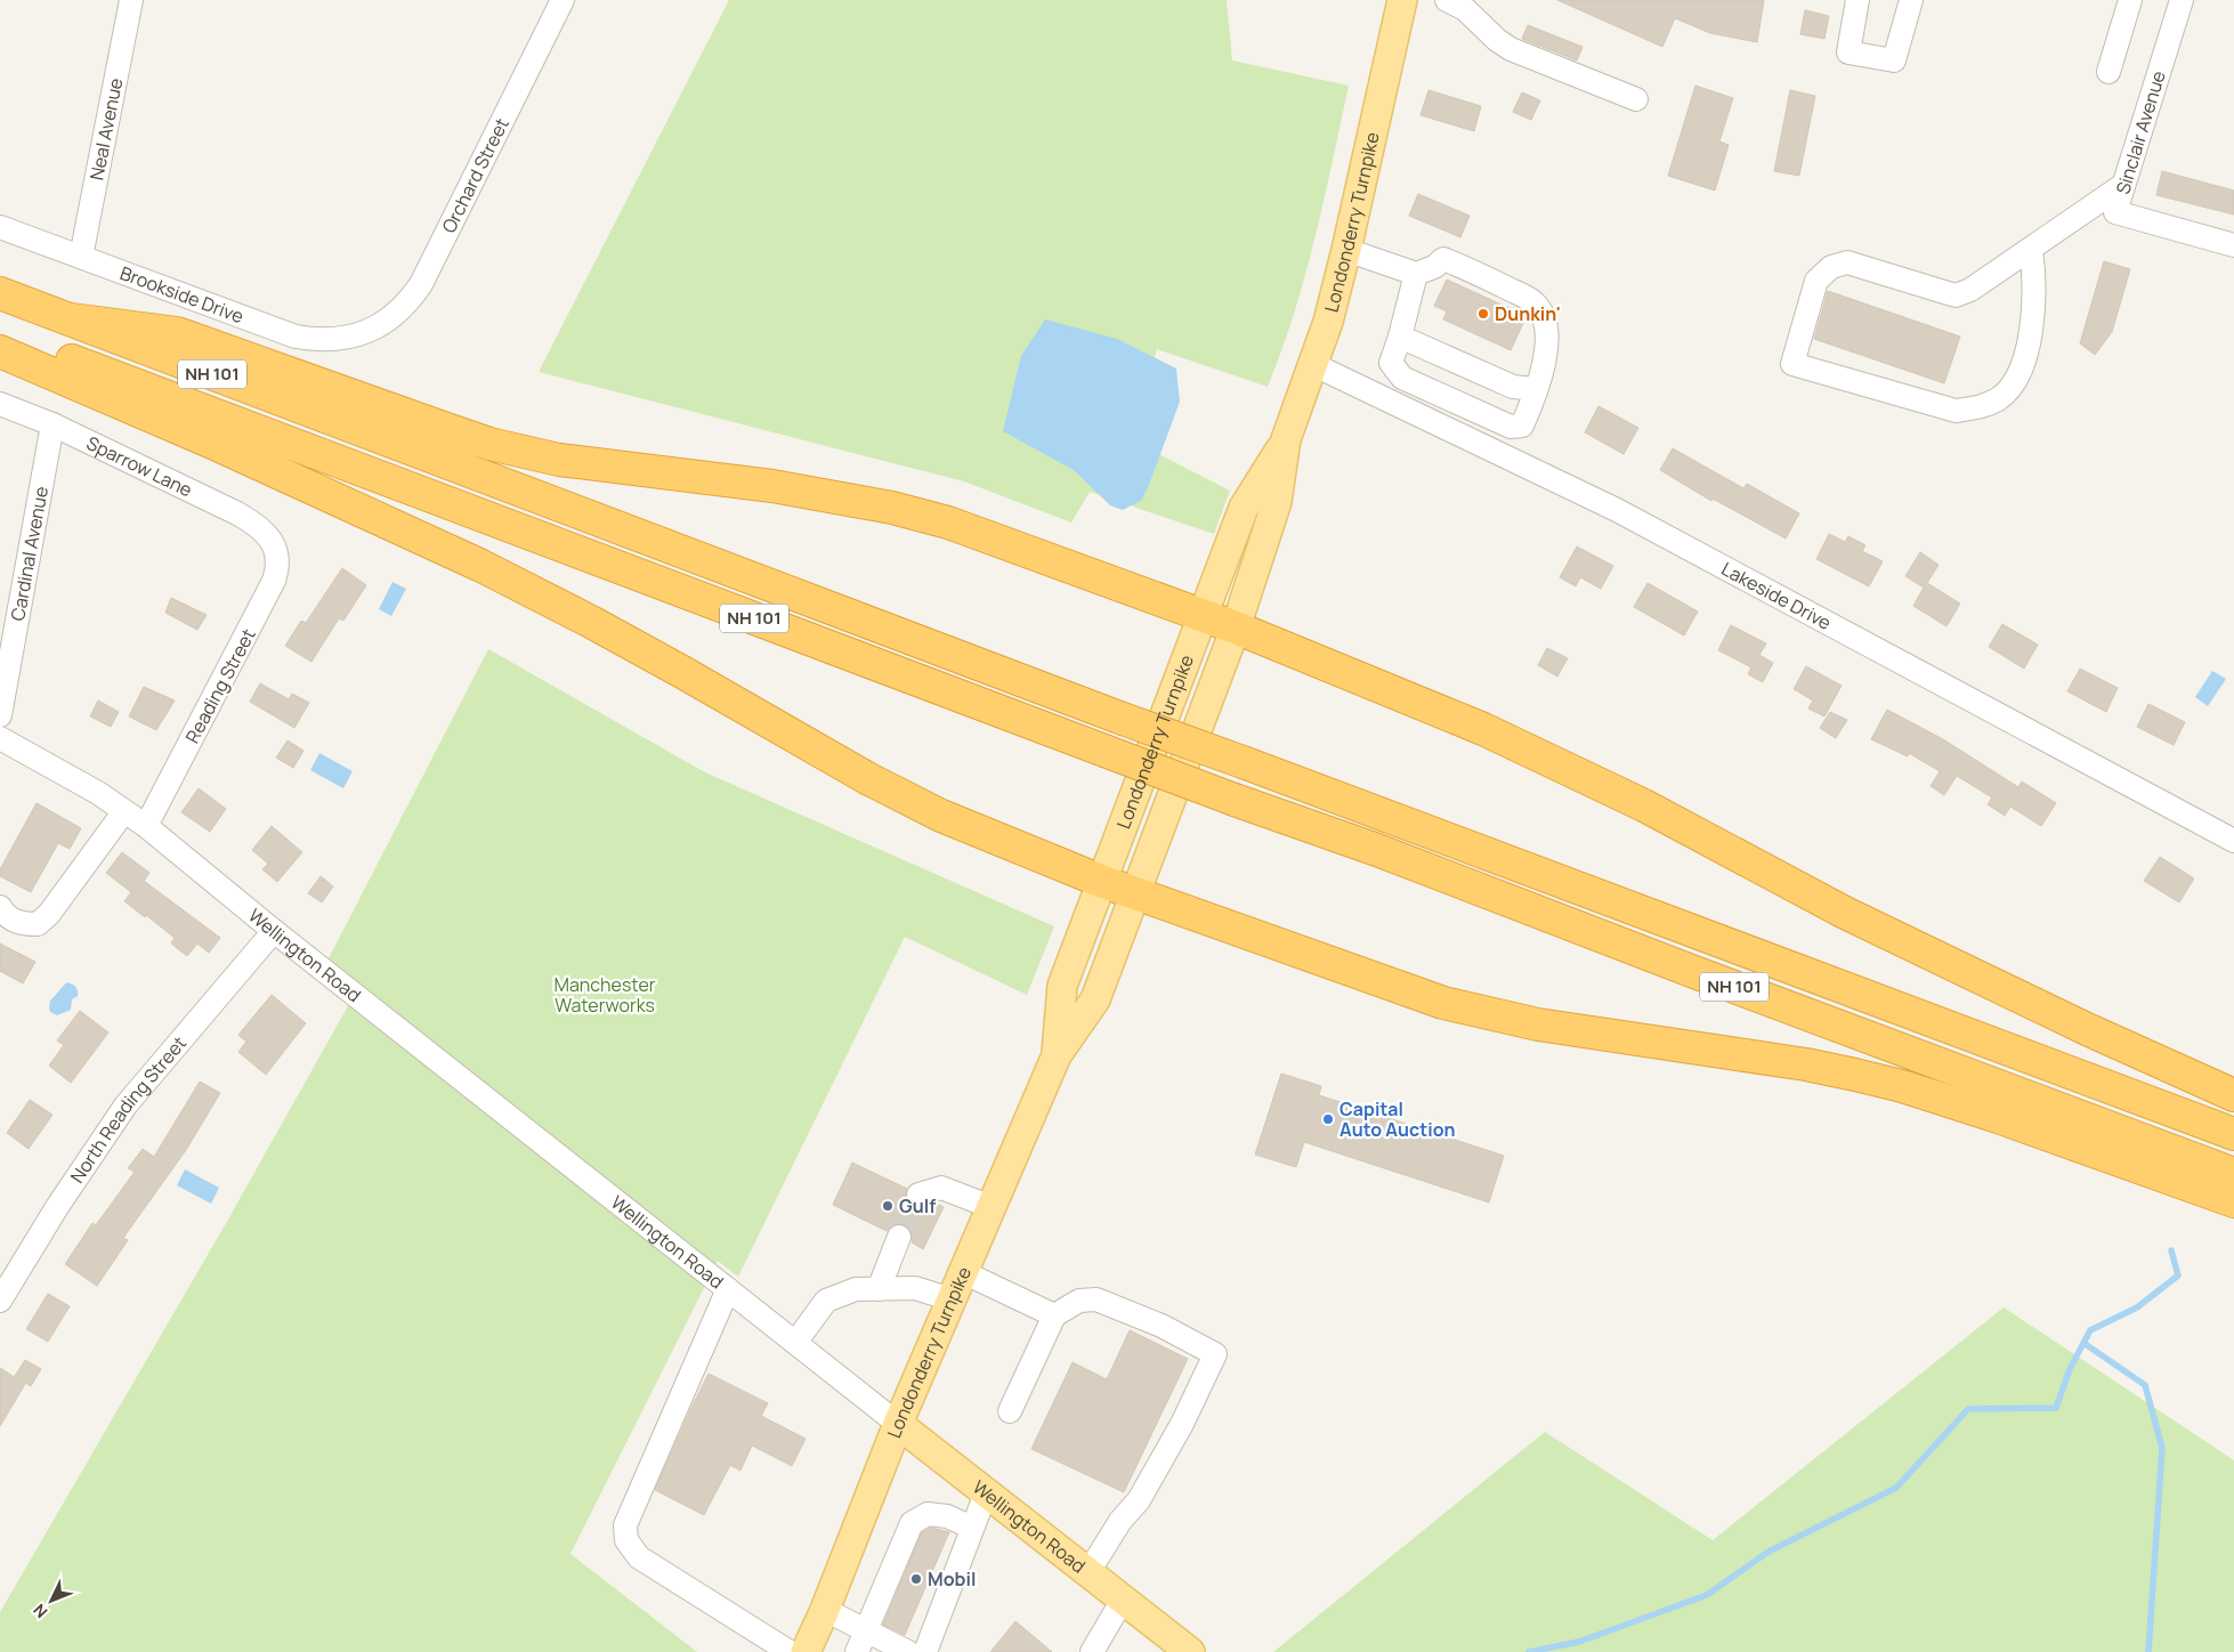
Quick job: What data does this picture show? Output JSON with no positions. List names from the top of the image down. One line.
{"streets":{"highway":["NH 101"],"main road":["Londonderry Turnpike","Wellington Road"],"street":["Neal Avenue","Sinclair Avenue","Orchard Street","Brookside Drive","Sparrow Lane","Cardinal Avenue","Lakeside Drive","Reading Street","North Reading Street"]},"crossings":[["Neal Avenue","Brookside Drive"],["Orchard Street","Brookside Drive"],["Londonderry Turnpike","Lakeside Drive"],["Londonderry Turnpike","Wellington Road"],["Sparrow Lane","Cardinal Avenue"],["Sparrow Lane","Reading Street"],["Reading Street","Wellington Road"],["Wellington Road","North Reading Street"]],"parks":["Manchester Waterworks"],"places":["Dunkin'","Capital Auto Auction","Gulf","Mobil"],"north":"bottom left"}
